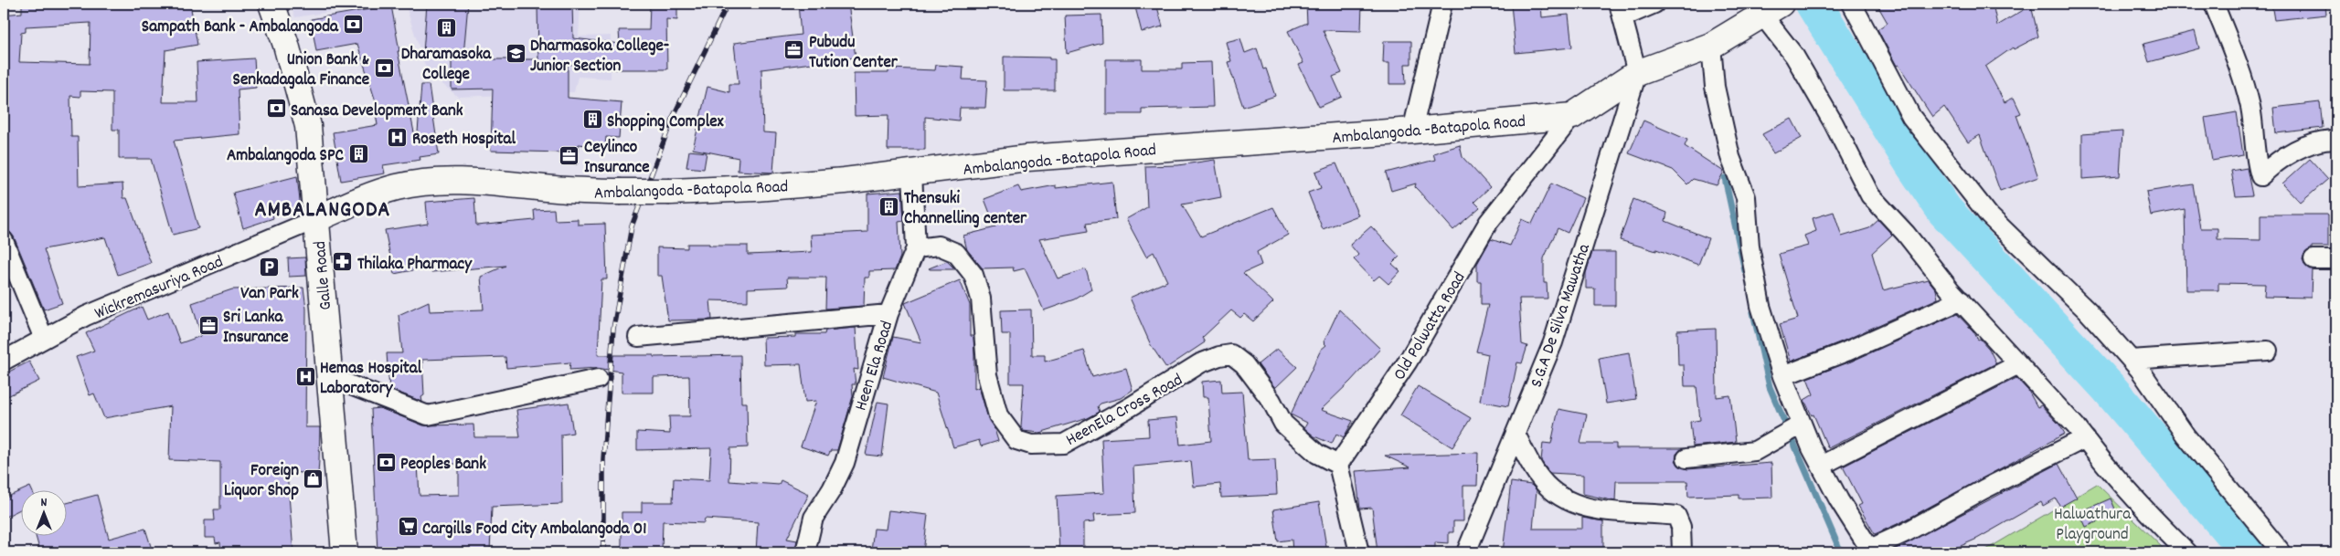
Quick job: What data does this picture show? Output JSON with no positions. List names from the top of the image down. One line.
{"streets":{"main road":["Ambalangoda -Batapola Road","Galle Road"],"street":["Wickremasuriya Road","S.G.A De Silva Mawatha","Old Polwatta Road","Heen Ela Road","HeenEla Cross Road"]},"crossings":[["Ambalangoda -Batapola Road","Galle Road"],["Ambalangoda -Batapola Road","Wickremasuriya Road"],["Ambalangoda -Batapola Road","S.G.A De Silva Mawatha"],["Ambalangoda -Batapola Road","Old Polwatta Road"],["Ambalangoda -Batapola Road","Heen Ela Road"],["Galle Road","Wickremasuriya Road"],["Old Polwatta Road","HeenEla Cross Road"],["Heen Ela Road","HeenEla Cross Road"]],"districts":["AMBALANGODA"],"parks":["Halwathura Playground"],"places":{"bank":["Sampath Bank - Ambalangoda","Union Bank & Senkadagala Finance","Sanasa Development Bank","Peoples Bank"],"building":["Dharamasoka College","Shopping Complex","Ambalangoda SPC","Thensuki Channelling center"],"office":["Pubudu Tution Center","Ceylinco Insurance","Sri Lanka Insurance"],"school or university":["Dharmasoka College- Junior Section"],"hospital":["Roseth Hospital","Hemas Hospital Laboratory"],"pharmacy":["Thilaka Pharmacy"],"parking":["Van Park"],"shop":["Foreign Liquor Shop"],"supermarket":["Cargills Food City Ambalangoda 01"]},"north":"top"}
